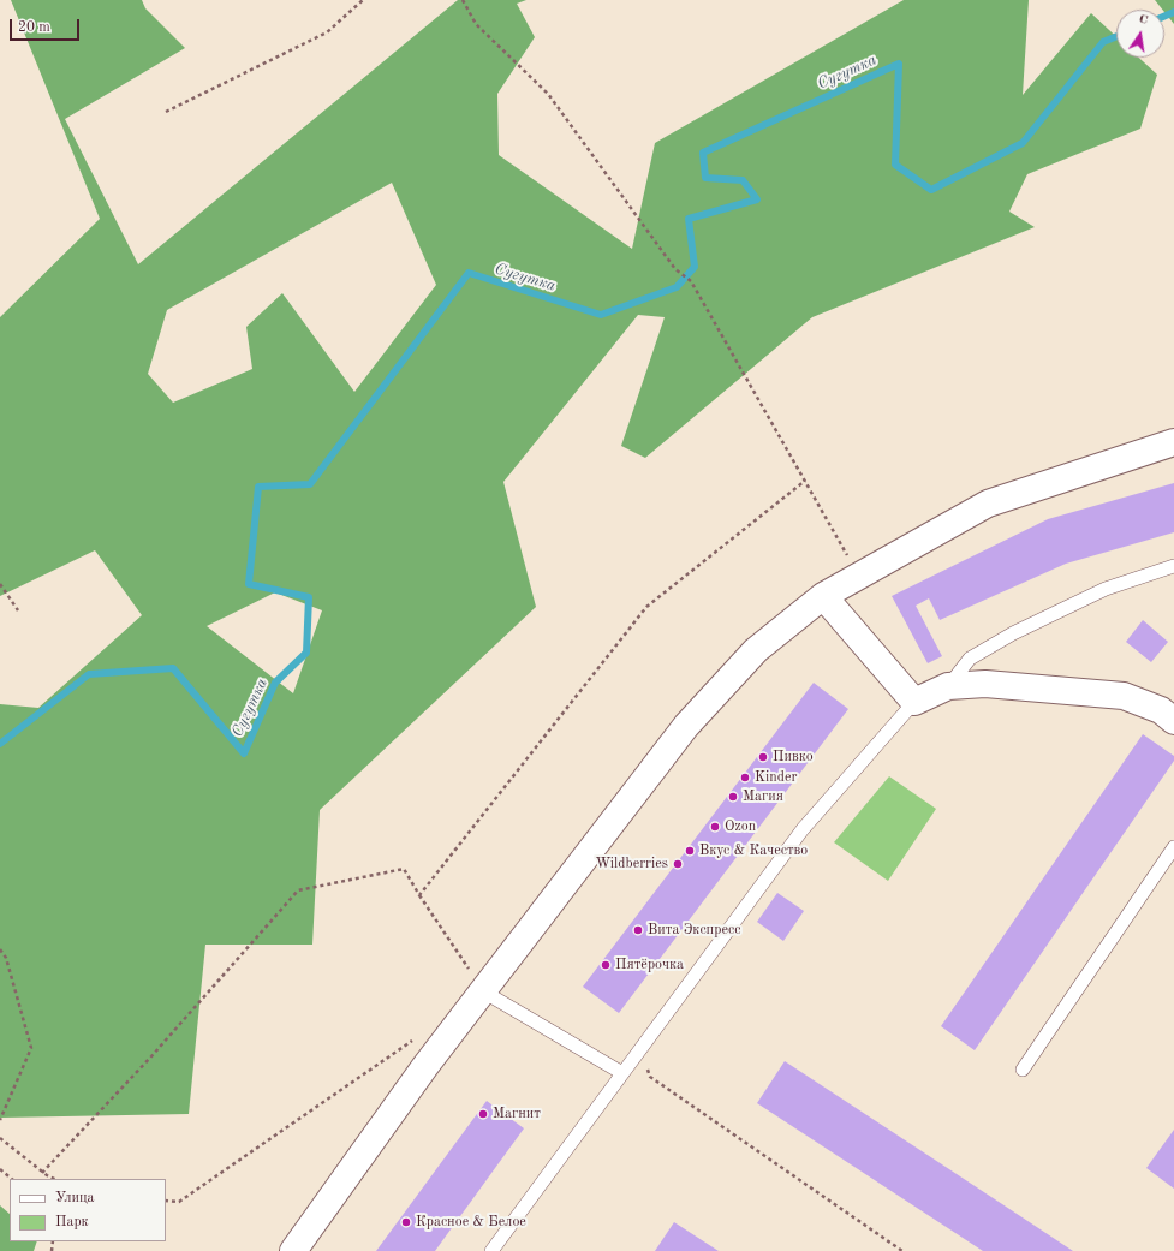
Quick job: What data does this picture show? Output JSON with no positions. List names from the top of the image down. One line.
{"water":["Сугутка"],"places":["Пивко","Kinder","Магия","Ozon","Вкус & Качество","Wildberries","Вита Экспресс","Пятёрочка","Магнит","Красное & Белое"],"legend":["Улица","Парк"],"scale_bar":"20 m","north":"top"}
